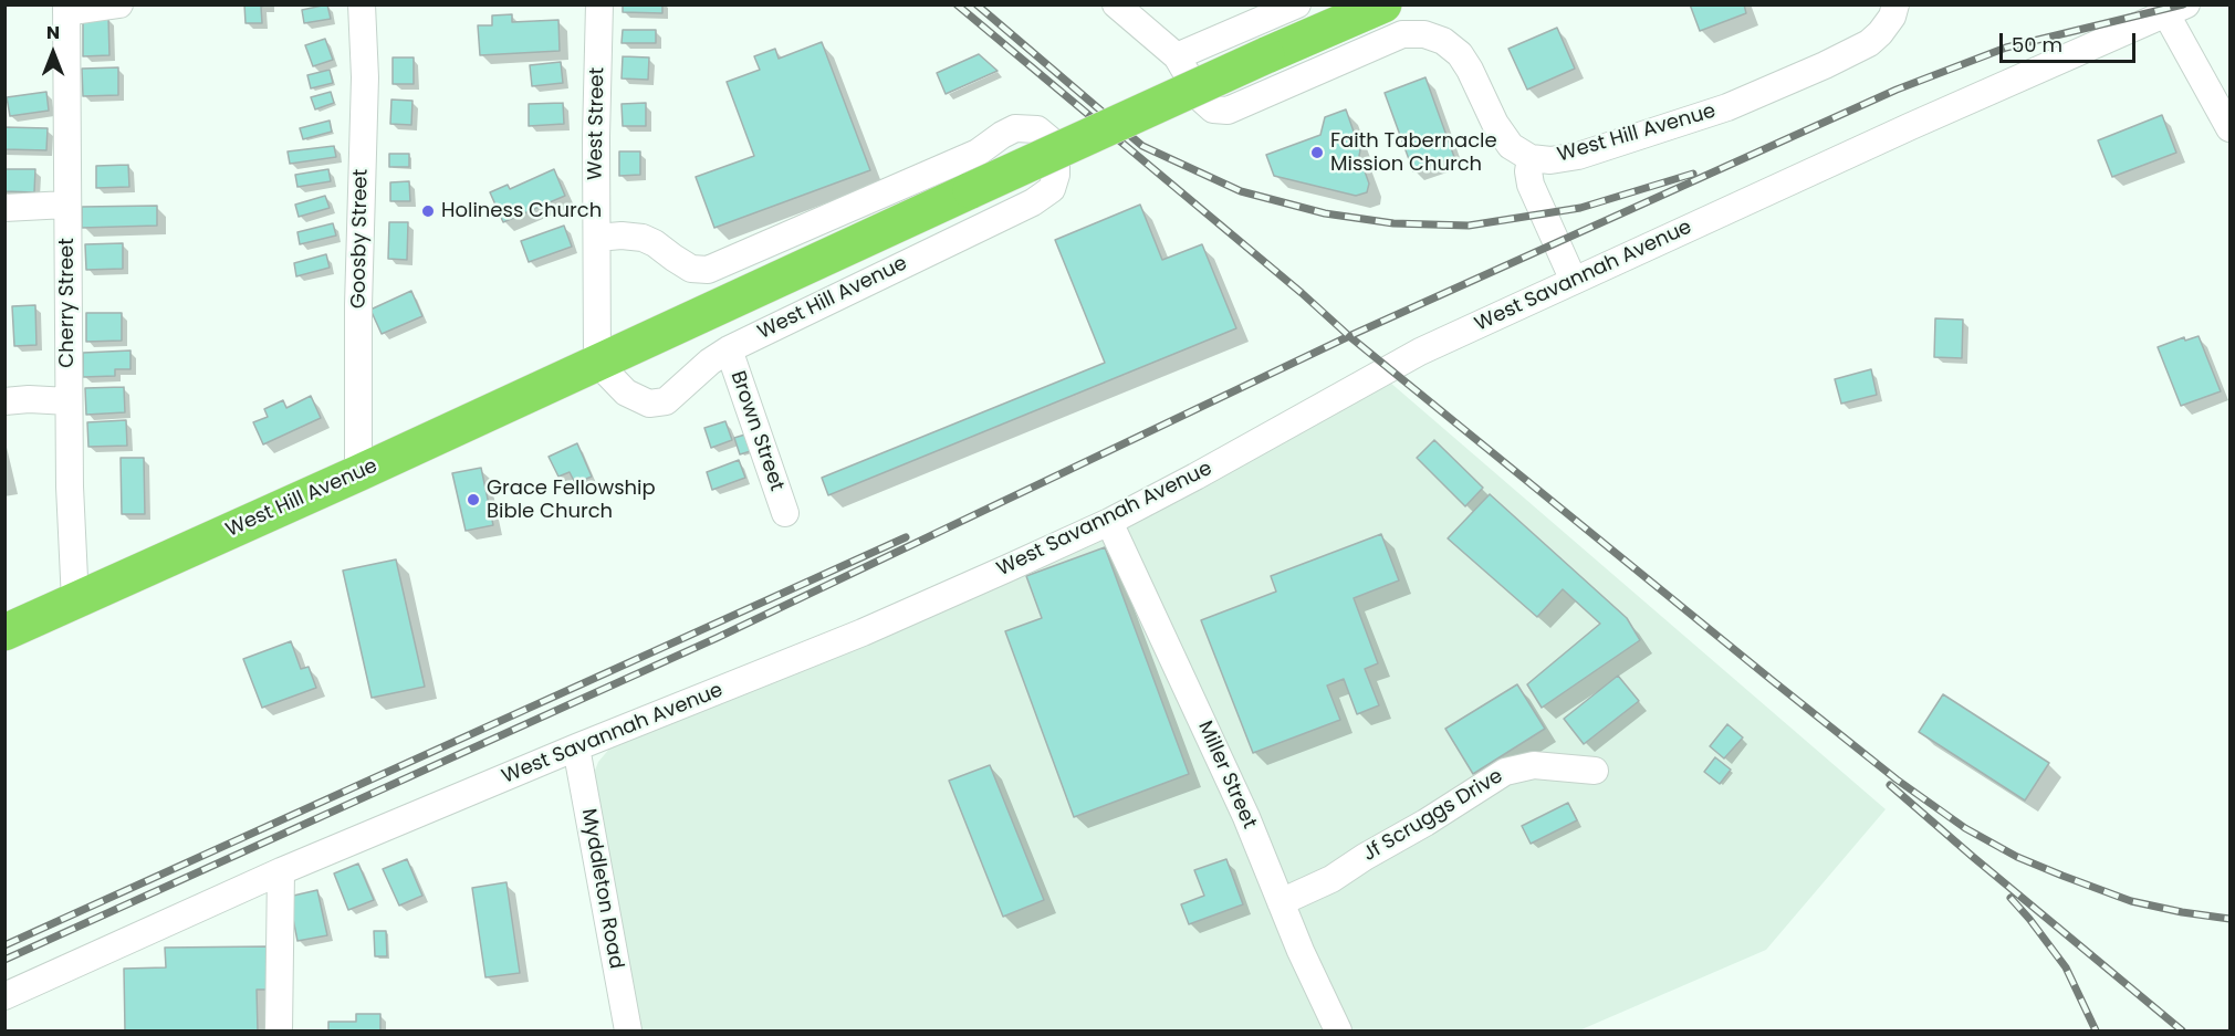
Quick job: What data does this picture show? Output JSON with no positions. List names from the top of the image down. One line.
{"streets":{"highway":["West Hill Avenue"],"street":["West Street","Goosby Street","West Savannah Avenue","Cherry Street","Brown Street","Miller Street","Jf Scruggs Drive","Myddleton Road"]},"crossings":[["West Street","West Hill Avenue"],["West Hill Avenue","Goosby Street"],["West Hill Avenue","Cherry Street"],["West Hill Avenue","Brown Street"],["West Savannah Avenue","Miller Street"],["West Savannah Avenue","Myddleton Road"],["Miller Street","Jf Scruggs Drive"]],"places":["Faith Tabernacle Mission Church","Holiness Church","Grace Fellowship Bible Church"],"scale_bar":"50 m","north":"top"}
